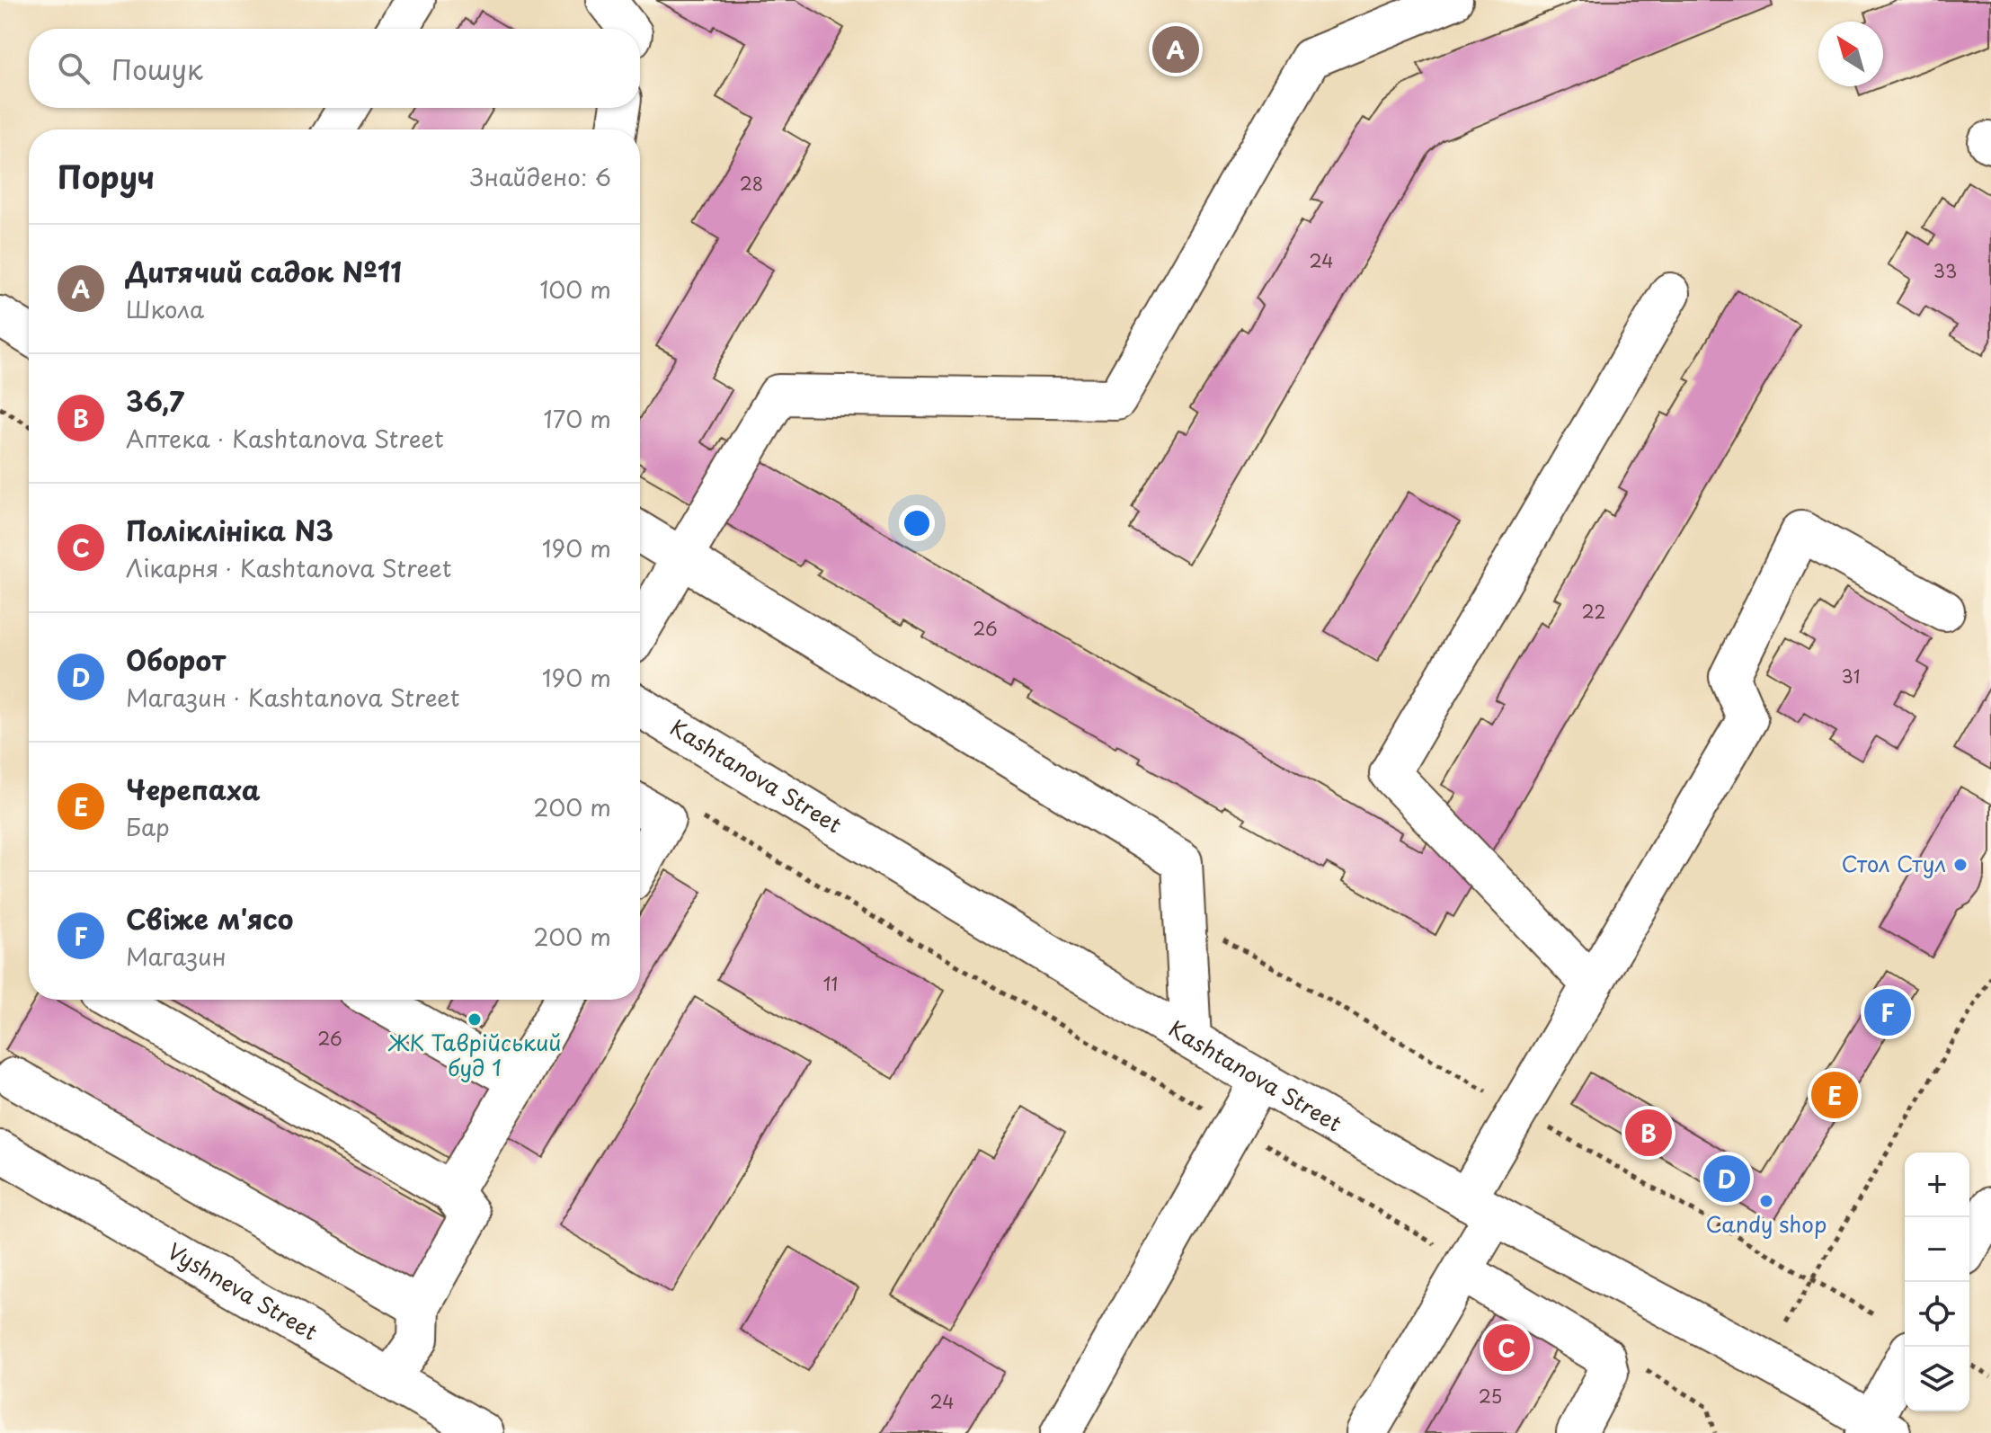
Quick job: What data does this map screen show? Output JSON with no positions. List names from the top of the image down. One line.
{"streets":{"street":["Kashtanova Street","Vyshneva Street"]},"places":["Стол Стул","ЖК Таврійський буд 1","Candy shop"],"house_numbers":["28","24","33","22","26","31","11","26","25","24"],"north":"top left","page":{"pins":["A","F","E","B","D","C"],"search":"Пошук","heading":["Поруч","Знайдено: 6"],"list":[{"mark":"A","name":"Дитячий садок №11","note":"Школа","value":"100 m"},{"mark":"B","name":"36,7","note":"Аптека · Kashtanova Street","value":"170 m"},{"mark":"C","name":"Поліклініка N3","note":"Лікарня · Kashtanova Street","value":"190 m"},{"mark":"D","name":"Оборот","note":"Магазин · Kashtanova Street","value":"190 m"},{"mark":"E","name":"Черепаха","note":"Бар","value":"200 m"},{"mark":"F","name":"Свіже м'ясо","note":"Магазин","value":"200 m"}],"map_buttons":["+","−"]}}
